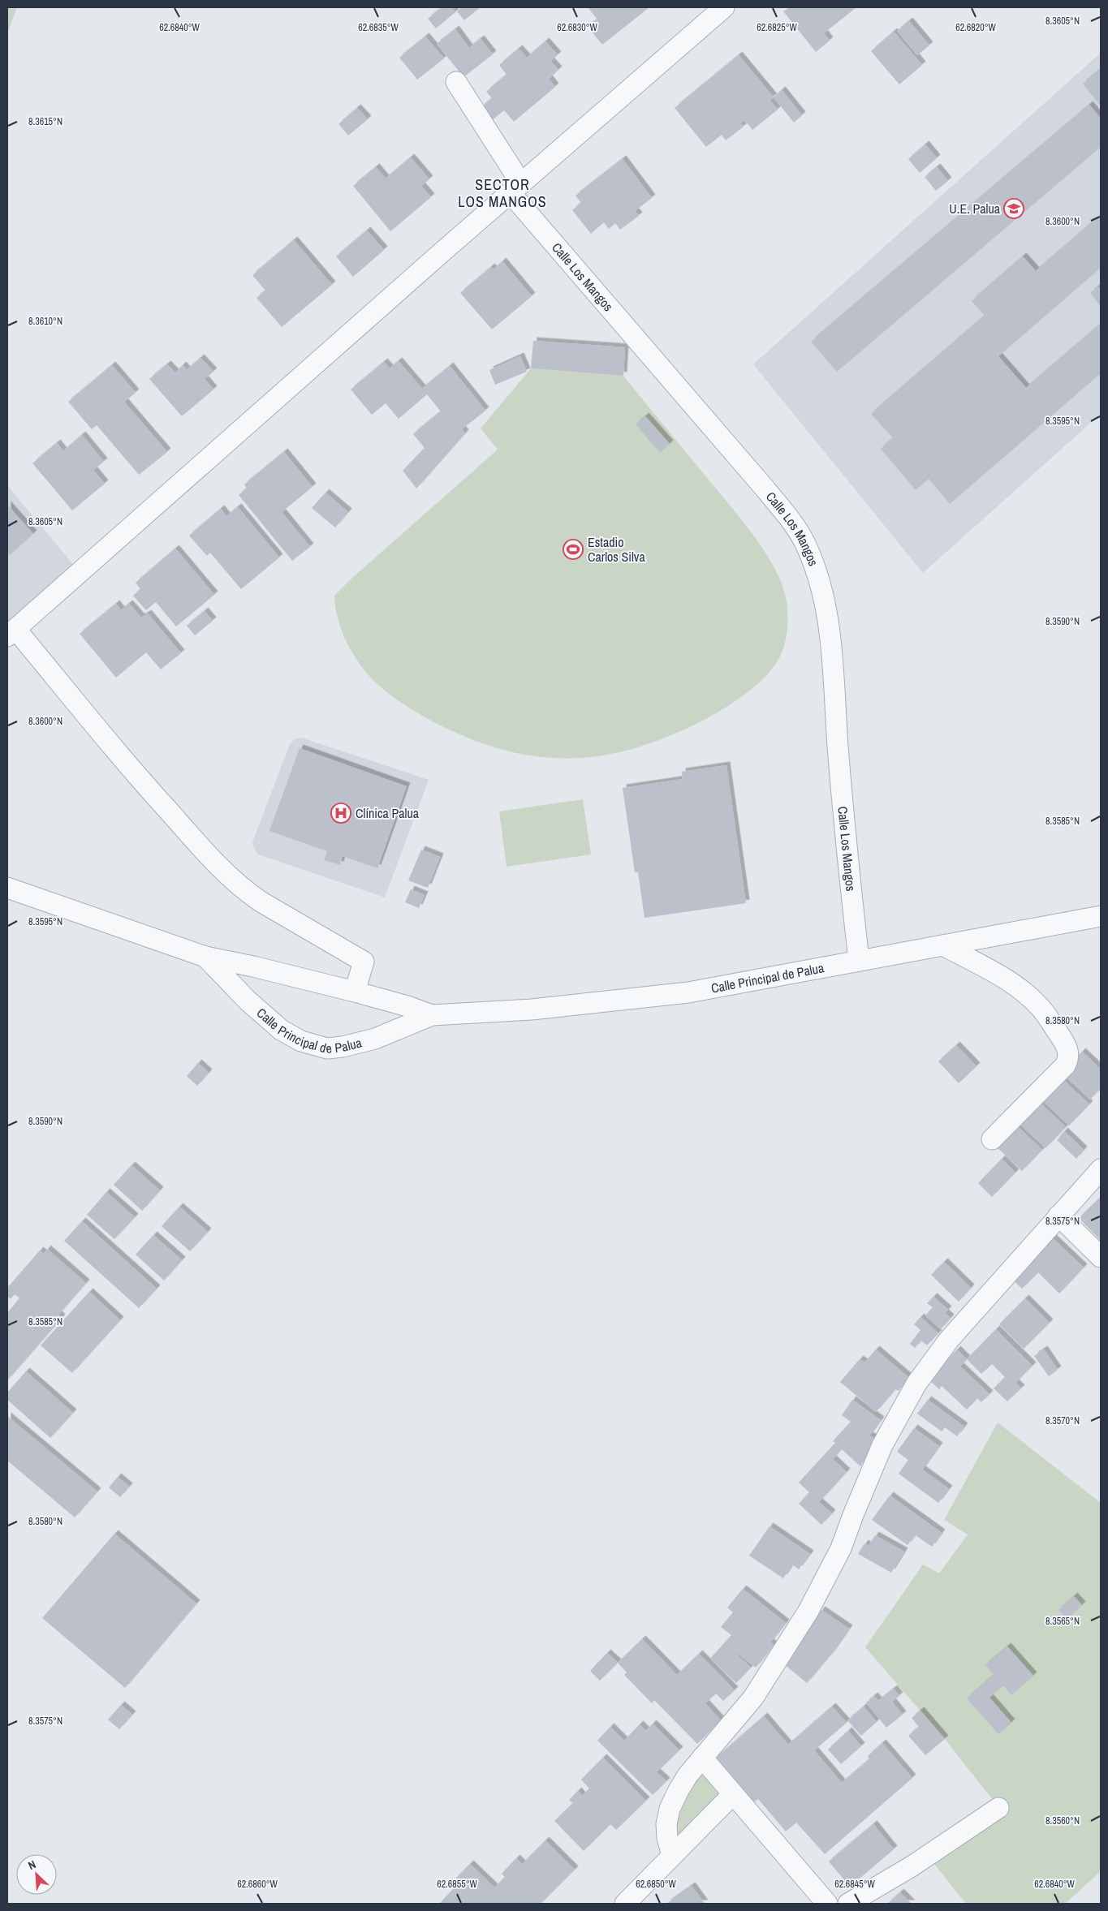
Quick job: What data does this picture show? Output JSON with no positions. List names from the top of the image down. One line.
{"streets":{"street":["Calle Los Mangos","Calle Principal de Palua"]},"crossings":[["Calle Los Mangos","Calle Principal de Palua"]],"districts":["SECTOR LOS MANGOS"],"places":{"school or university":["U.E. Palua"],"sports":["Estadio Carlos Silva"],"hospital":["Clínica Palua"]},"north":"top left","coordinates":["8.3605°N","62.6840°W","62.6835°W","62.6820°W","62.6830°W","62.6825°W","8.3615°N","8.3600°N","8.3610°N","8.3595°N","8.3590°N","8.3585°N","8.3580°N","8.3575°N","8.3570°N","8.3565°N","8.3560°N","62.6860°W","62.6855°W","62.6850°W","62.6845°W"]}
